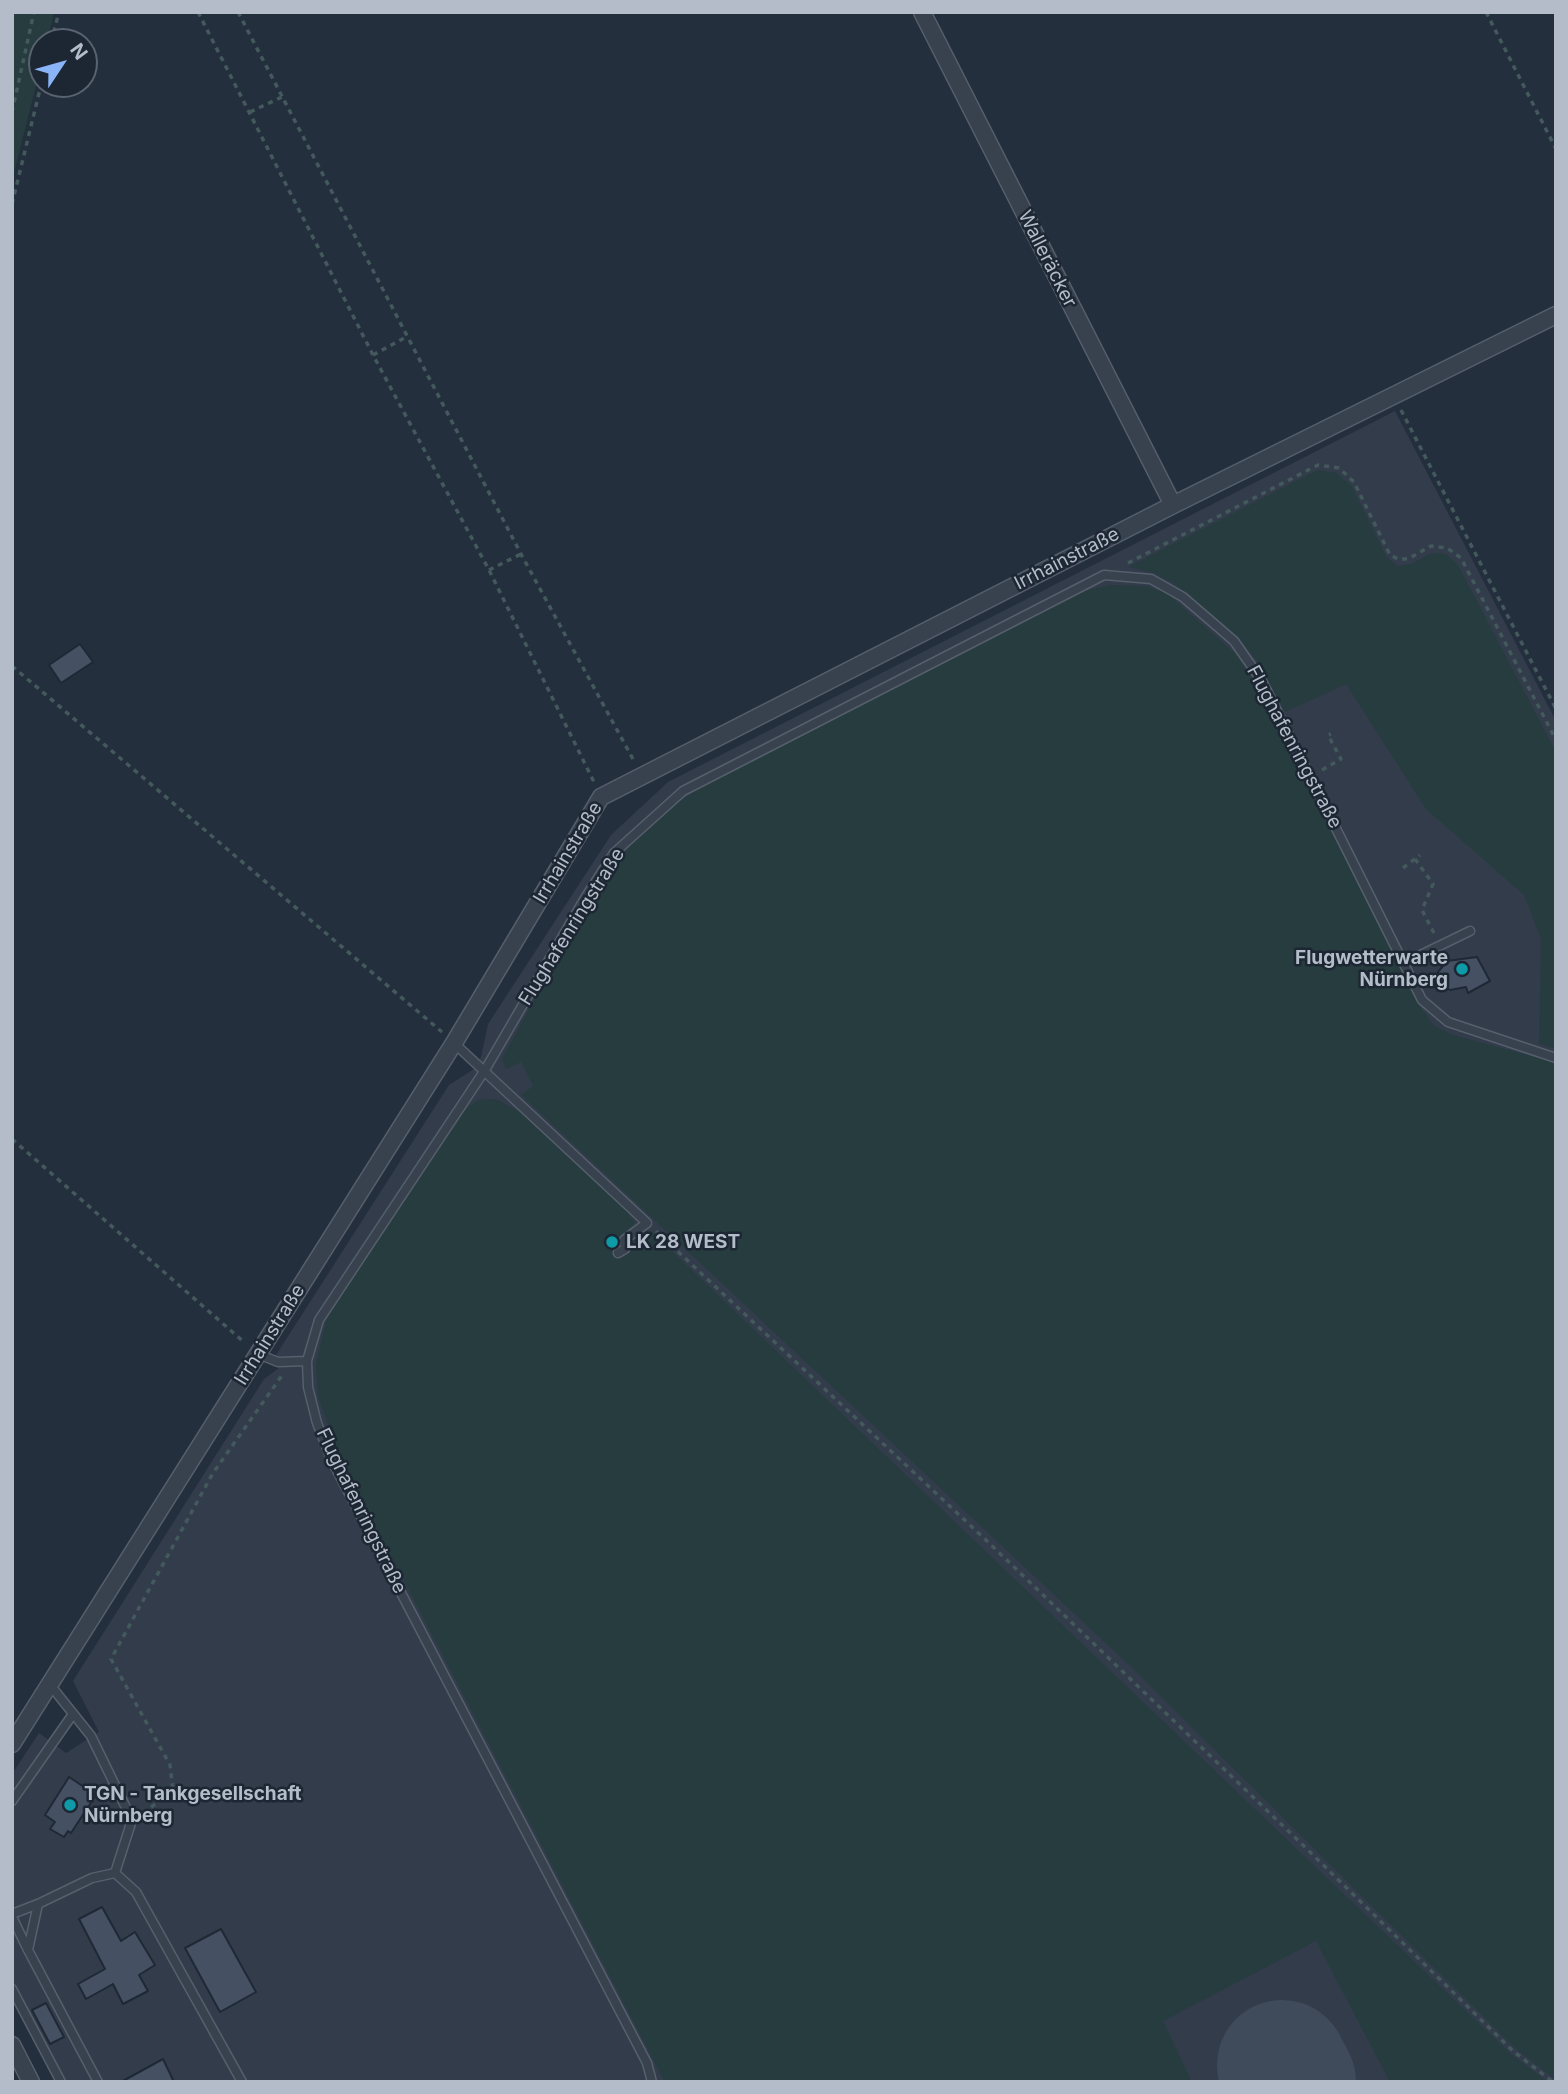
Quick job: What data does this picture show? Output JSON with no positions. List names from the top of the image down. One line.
{"streets":{"street":["Walleräcker","Irrhainstraße"],"lane":["Flughafenringstraße"]},"crossings":[["Walleräcker","Irrhainstraße"]],"places":["Flugwetterwarte Nürnberg","LK 28 WEST","TGN - Tankgesellschaft Nürnberg"],"north":"top right"}
